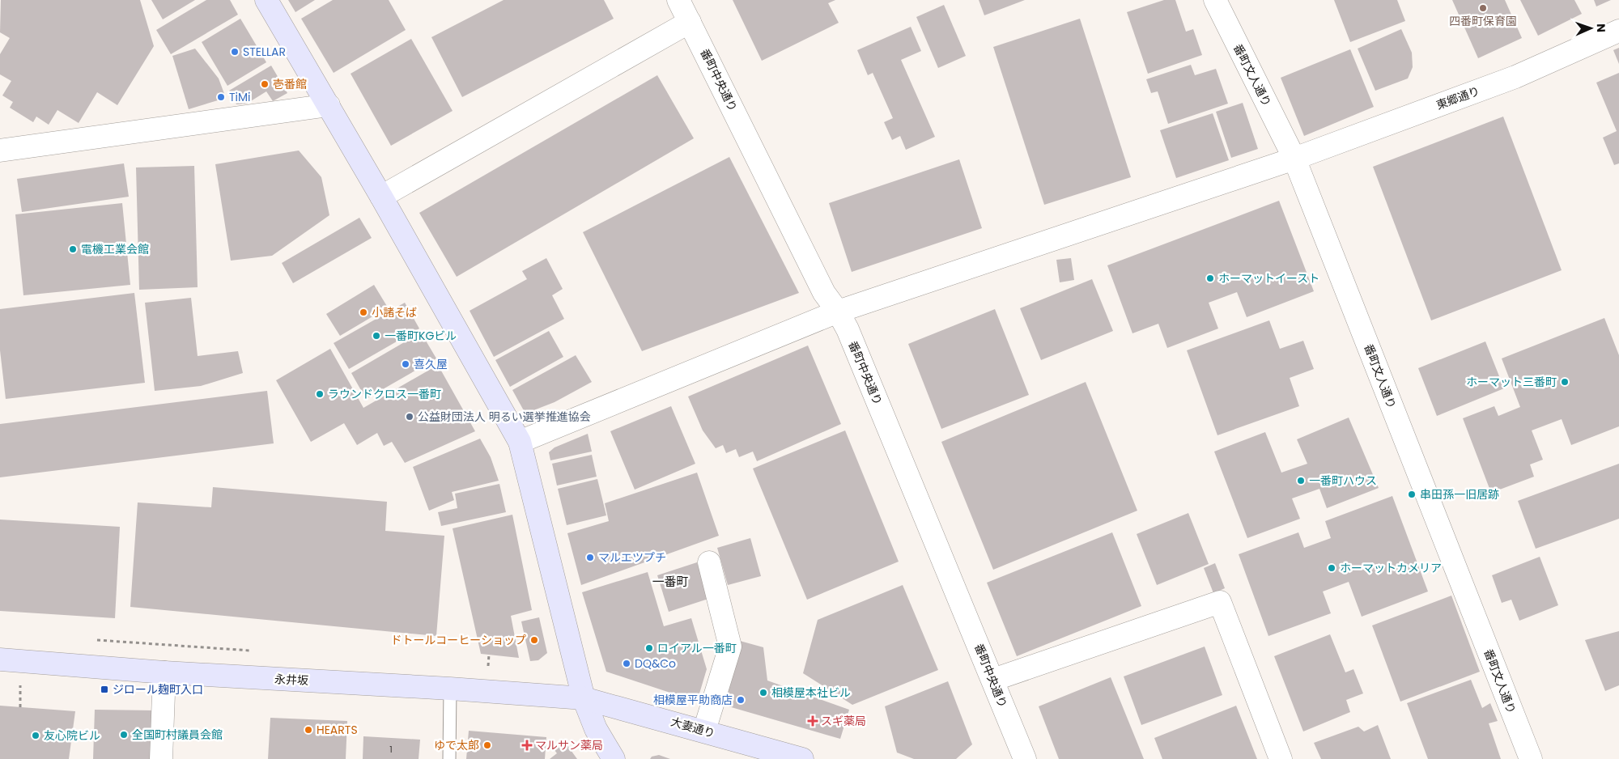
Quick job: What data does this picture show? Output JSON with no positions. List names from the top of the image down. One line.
{"streets":{"street":["番町文人通り","番町中央通り","東郷通り","永井坂","大妻通り"]},"crossings":[["番町文人通り","東郷通り"],["番町中央通り","東郷通り"],["永井坂","大妻通り"]],"districts":["一番町"],"places":{"other":["四番町保育園","STELLAR","壱番館","TiMi","電機工業会館","ホーマットイースト","小諸そば","一番町KGビル","喜久屋","ホーマット三番町","ラウンドクロス一番町","公益財団法人 明るい選挙推進協会","一番町ハウス","串田孫一旧居跡","マルエツプチ","ホーマットカメリア","ドトールコーヒーショップ","ロイアル一番町","DQ&Co","相模屋本社ビル","相模屋平助商店","HEARTS","全国町村議員会館","友心院ビル","ゆで太郎"],"transit":["ジロール麹町入口"],"health":["スギ薬局","マルサン薬局"]},"house_numbers":["1"],"north":"right"}
